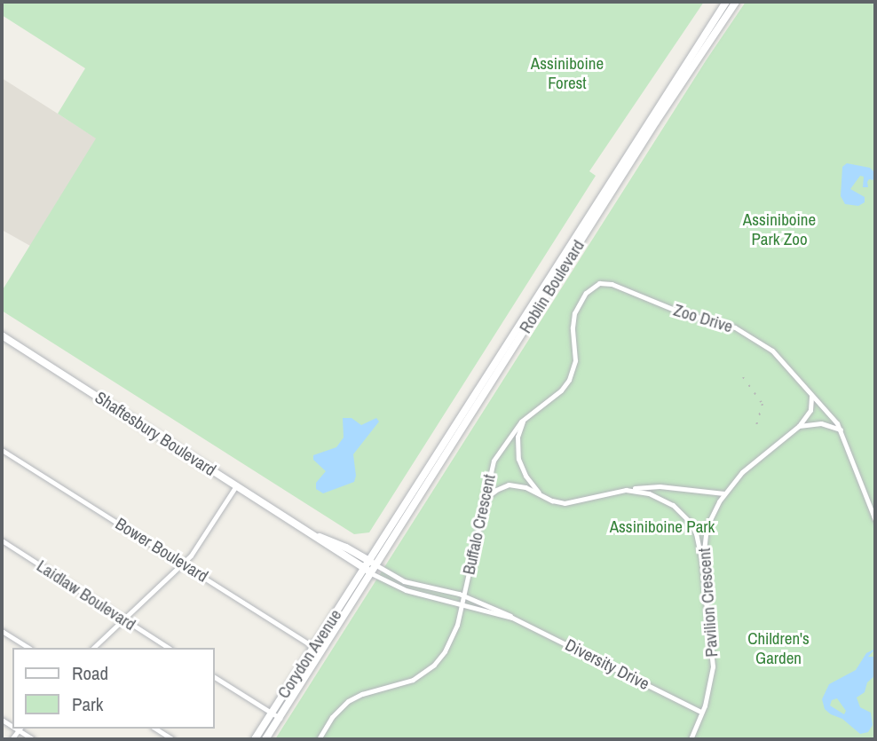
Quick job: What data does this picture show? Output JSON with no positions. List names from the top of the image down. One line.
{"streets":{"main road":["Roblin Boulevard","Shaftesbury Boulevard","Corydon Avenue"],"street":["Zoo Drive","Buffalo Crescent","Bower Boulevard","Laidlaw Boulevard","Pavilion Crescent","Diversity Drive"]},"crossings":[["Roblin Boulevard","Shaftesbury Boulevard"],["Roblin Boulevard","Corydon Avenue"],["Roblin Boulevard","Diversity Drive"],["Zoo Drive","Buffalo Crescent"],["Zoo Drive","Pavilion Crescent"],["Shaftesbury Boulevard","Corydon Avenue"],["Shaftesbury Boulevard","Diversity Drive"],["Buffalo Crescent","Diversity Drive"],["Bower Boulevard","Corydon Avenue"],["Pavilion Crescent","Diversity Drive"],["Corydon Avenue","Diversity Drive"]],"parks":["Assiniboine Forest","Assiniboine Park Zoo","Assiniboine Park","Children's Garden"],"legend":["Road","Park"]}
